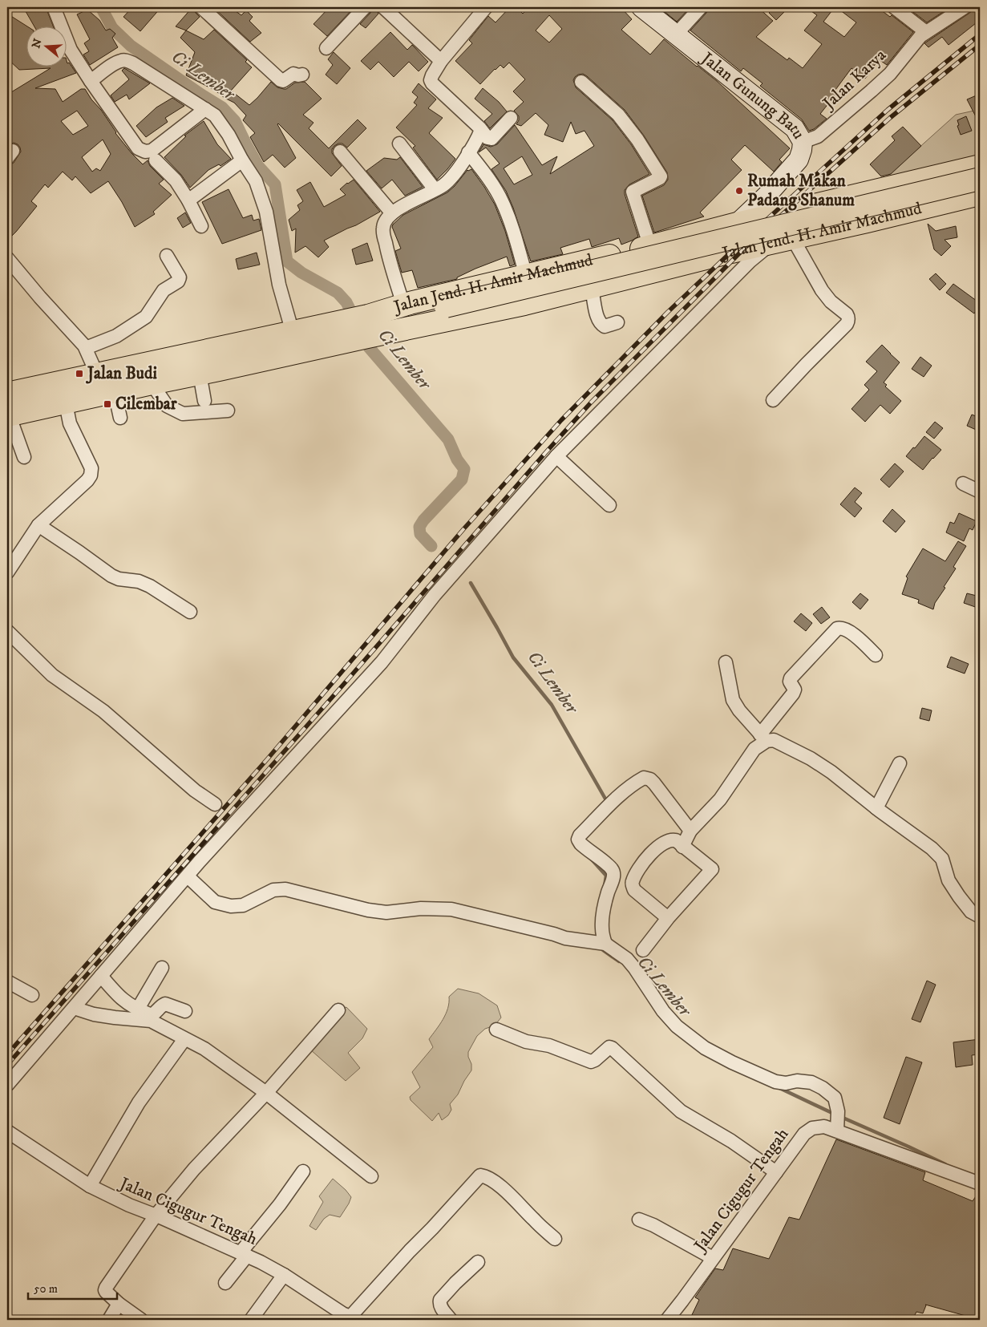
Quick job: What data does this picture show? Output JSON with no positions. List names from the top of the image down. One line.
{"streets":{"highway":["Jalan Jend. H. Amir Machmud"],"main road":["Jalan Gunung Batu"],"street":["Jalan Karya","Jalan Cigugur Tengah"]},"crossings":[["Jalan Karya","Jalan Gunung Batu"],["Jalan Gunung Batu","Jalan Jend. H. Amir Machmud"]],"water":["Ci Lember"],"places":{"other":["Rumah Makan Padang Shanum"],"transit":["Jalan Budi","Cilembar"]},"scale_bar":"50 m","north":"left"}
